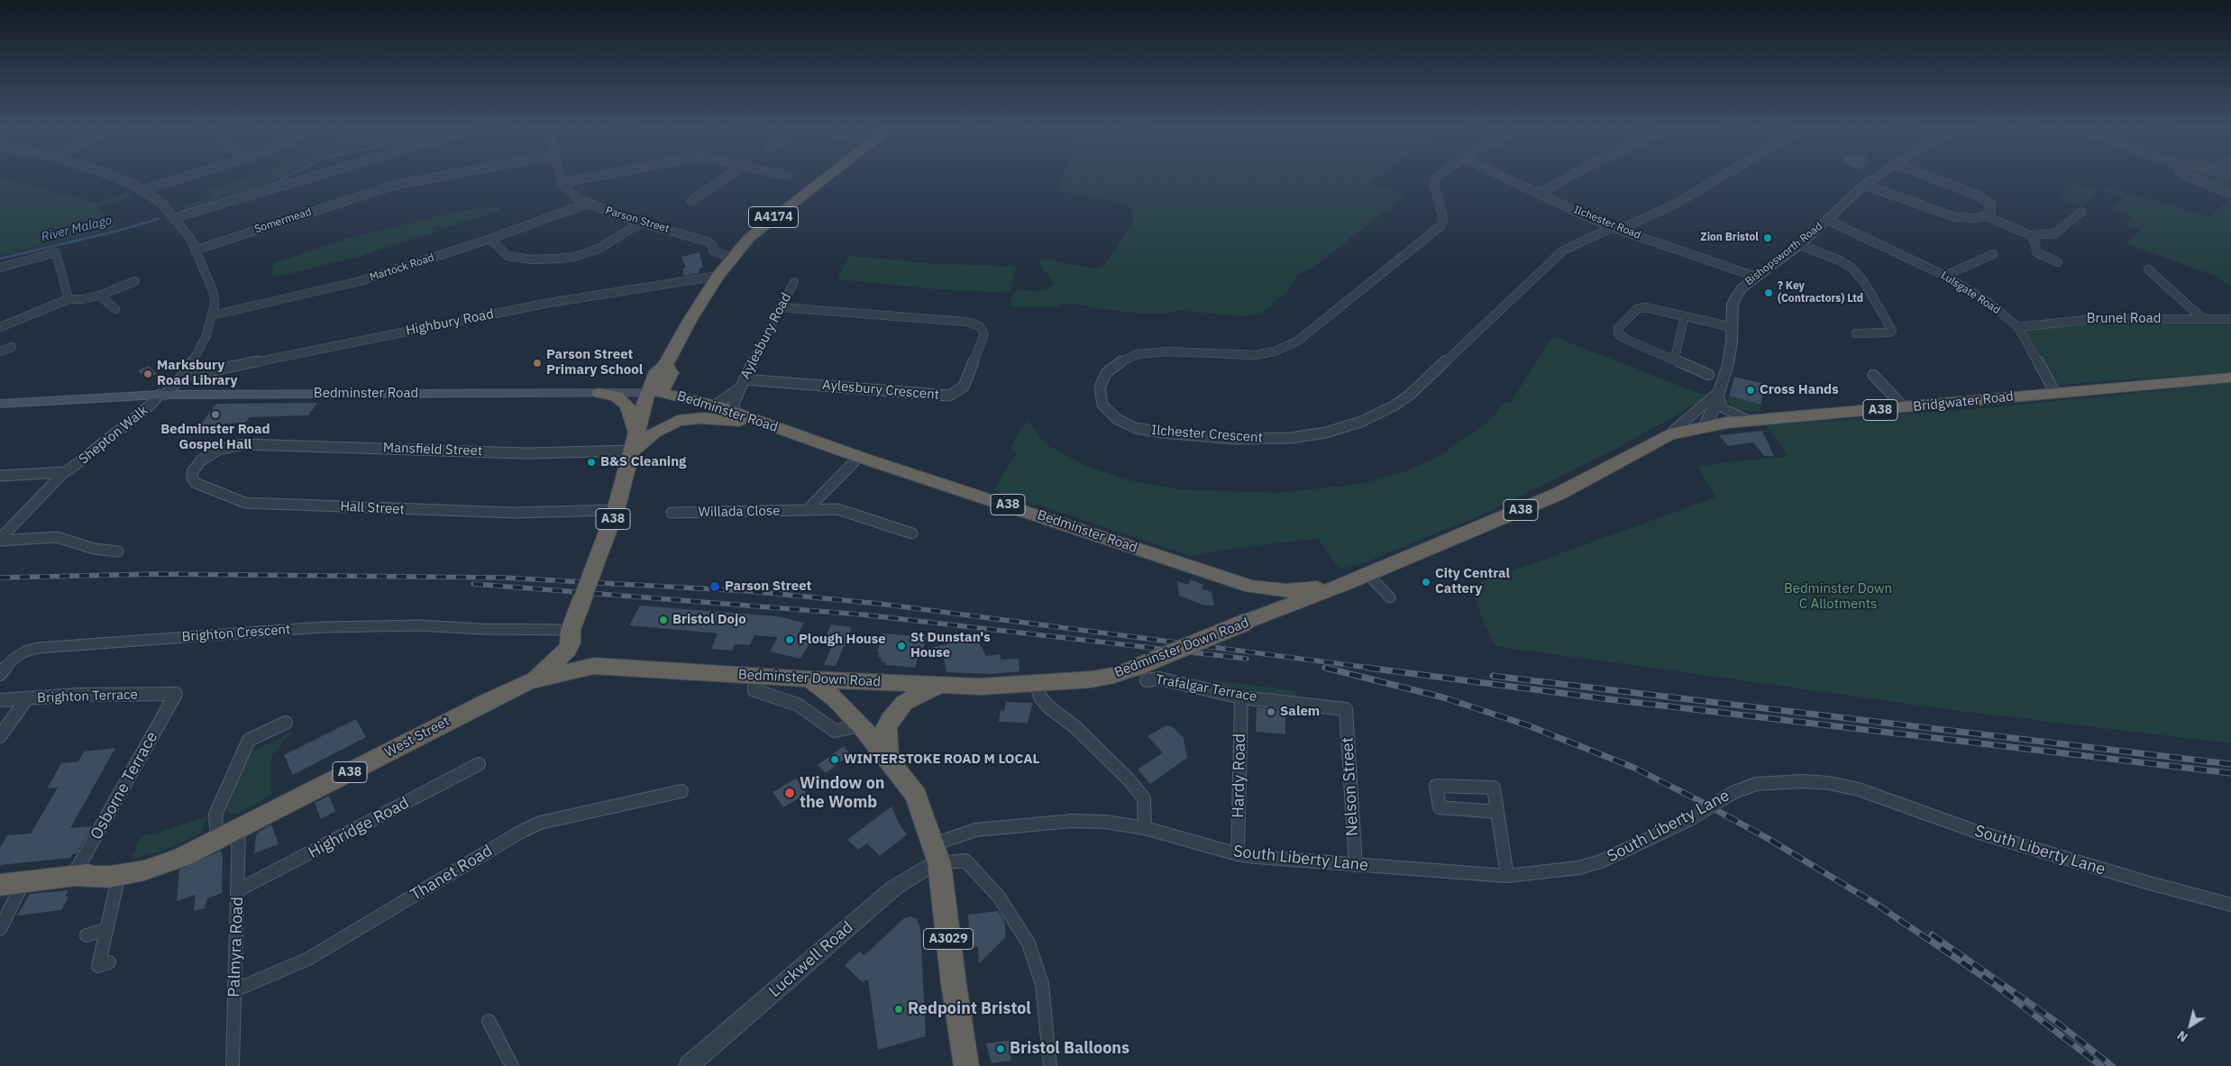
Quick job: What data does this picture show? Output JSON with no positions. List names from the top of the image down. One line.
{"streets":{"highway":["A4174","Bedminster Road","Bridgwater Road","A38","Bedminster Down Road","West Street","A3029"],"street":["Parson Street","Somermead","Ilchester Road","Bishopsworth Road","Martock Road","Lulsgate Road","Brunel Road","Highbury Road","Aylesbury Road","Aylesbury Crescent","Ilchester Crescent","Shepton Walk","Mansfield Street","Hall Street","Willada Close","Brighton Crescent","Trafalgar Terrace","Brighton Terrace","Hardy Road","Osborne Terrace","Nelson Street","South Liberty Lane","Highridge Road","Thanet Road","Palmyra Road","Luckwell Road"]},"crossings":[["A4174","Parson Street"],["A4174","Highbury Road"],["A4174","Bedminster Road"],["Parson Street","Martock Road"],["Somermead","Shepton Walk"],["Ilchester Road","Bishopsworth Road"],["Ilchester Road","Ilchester Crescent"],["Bishopsworth Road","Lulsgate Road"],["Bishopsworth Road","Bridgwater Road"],["Bishopsworth Road","Bedminster Down Road"],["Martock Road","Shepton Walk"],["Lulsgate Road","Brunel Road"],["Lulsgate Road","Bridgwater Road"],["Highbury Road","Shepton Walk"],["Aylesbury Road","Aylesbury Crescent"],["Aylesbury Road","Bedminster Road"],["Bedminster Road","A38"],["Bedminster Road","Shepton Walk"],["Bedminster Road","Bedminster Down Road"],["Bridgwater Road","Bedminster Down Road"],["A38","Mansfield Street"],["A38","Hall Street"],["A38","Brighton Crescent"],["A38","Bedminster Down Road"],["A38","West Street"],["Mansfield Street","Hall Street"],["Brighton Crescent","West Street"],["Bedminster Down Road","Trafalgar Terrace"],["Bedminster Down Road","West Street"],["Bedminster Down Road","A3029"],["Trafalgar Terrace","Hardy Road"],["Trafalgar Terrace","Nelson Street"],["Brighton Terrace","Osborne Terrace"],["West Street","Osborne Terrace"],["West Street","Palmyra Road"],["Hardy Road","South Liberty Lane"],["Nelson Street","South Liberty Lane"],["South Liberty Lane","A3029"],["South Liberty Lane","Luckwell Road"],["Highridge Road","Palmyra Road"],["Thanet Road","Palmyra Road"],["A3029","Luckwell Road"]],"water":["River Malago"],"parks":["Bedminster Down C Allotments"],"places":["Zion Bristol","? Key (Contractors) Ltd","Parson Street Primary School","Marksbury Road Library","Cross Hands","Bedminster Road Gospel Hall","B&S Cleaning","City Central Cattery","Parson Street","Bristol Dojo","Plough House","St Dunstan's House","Salem","WINTERSTOKE ROAD M LOCAL","Window on the Womb","Redpoint Bristol","Bristol Balloons"],"north":"bottom left"}
